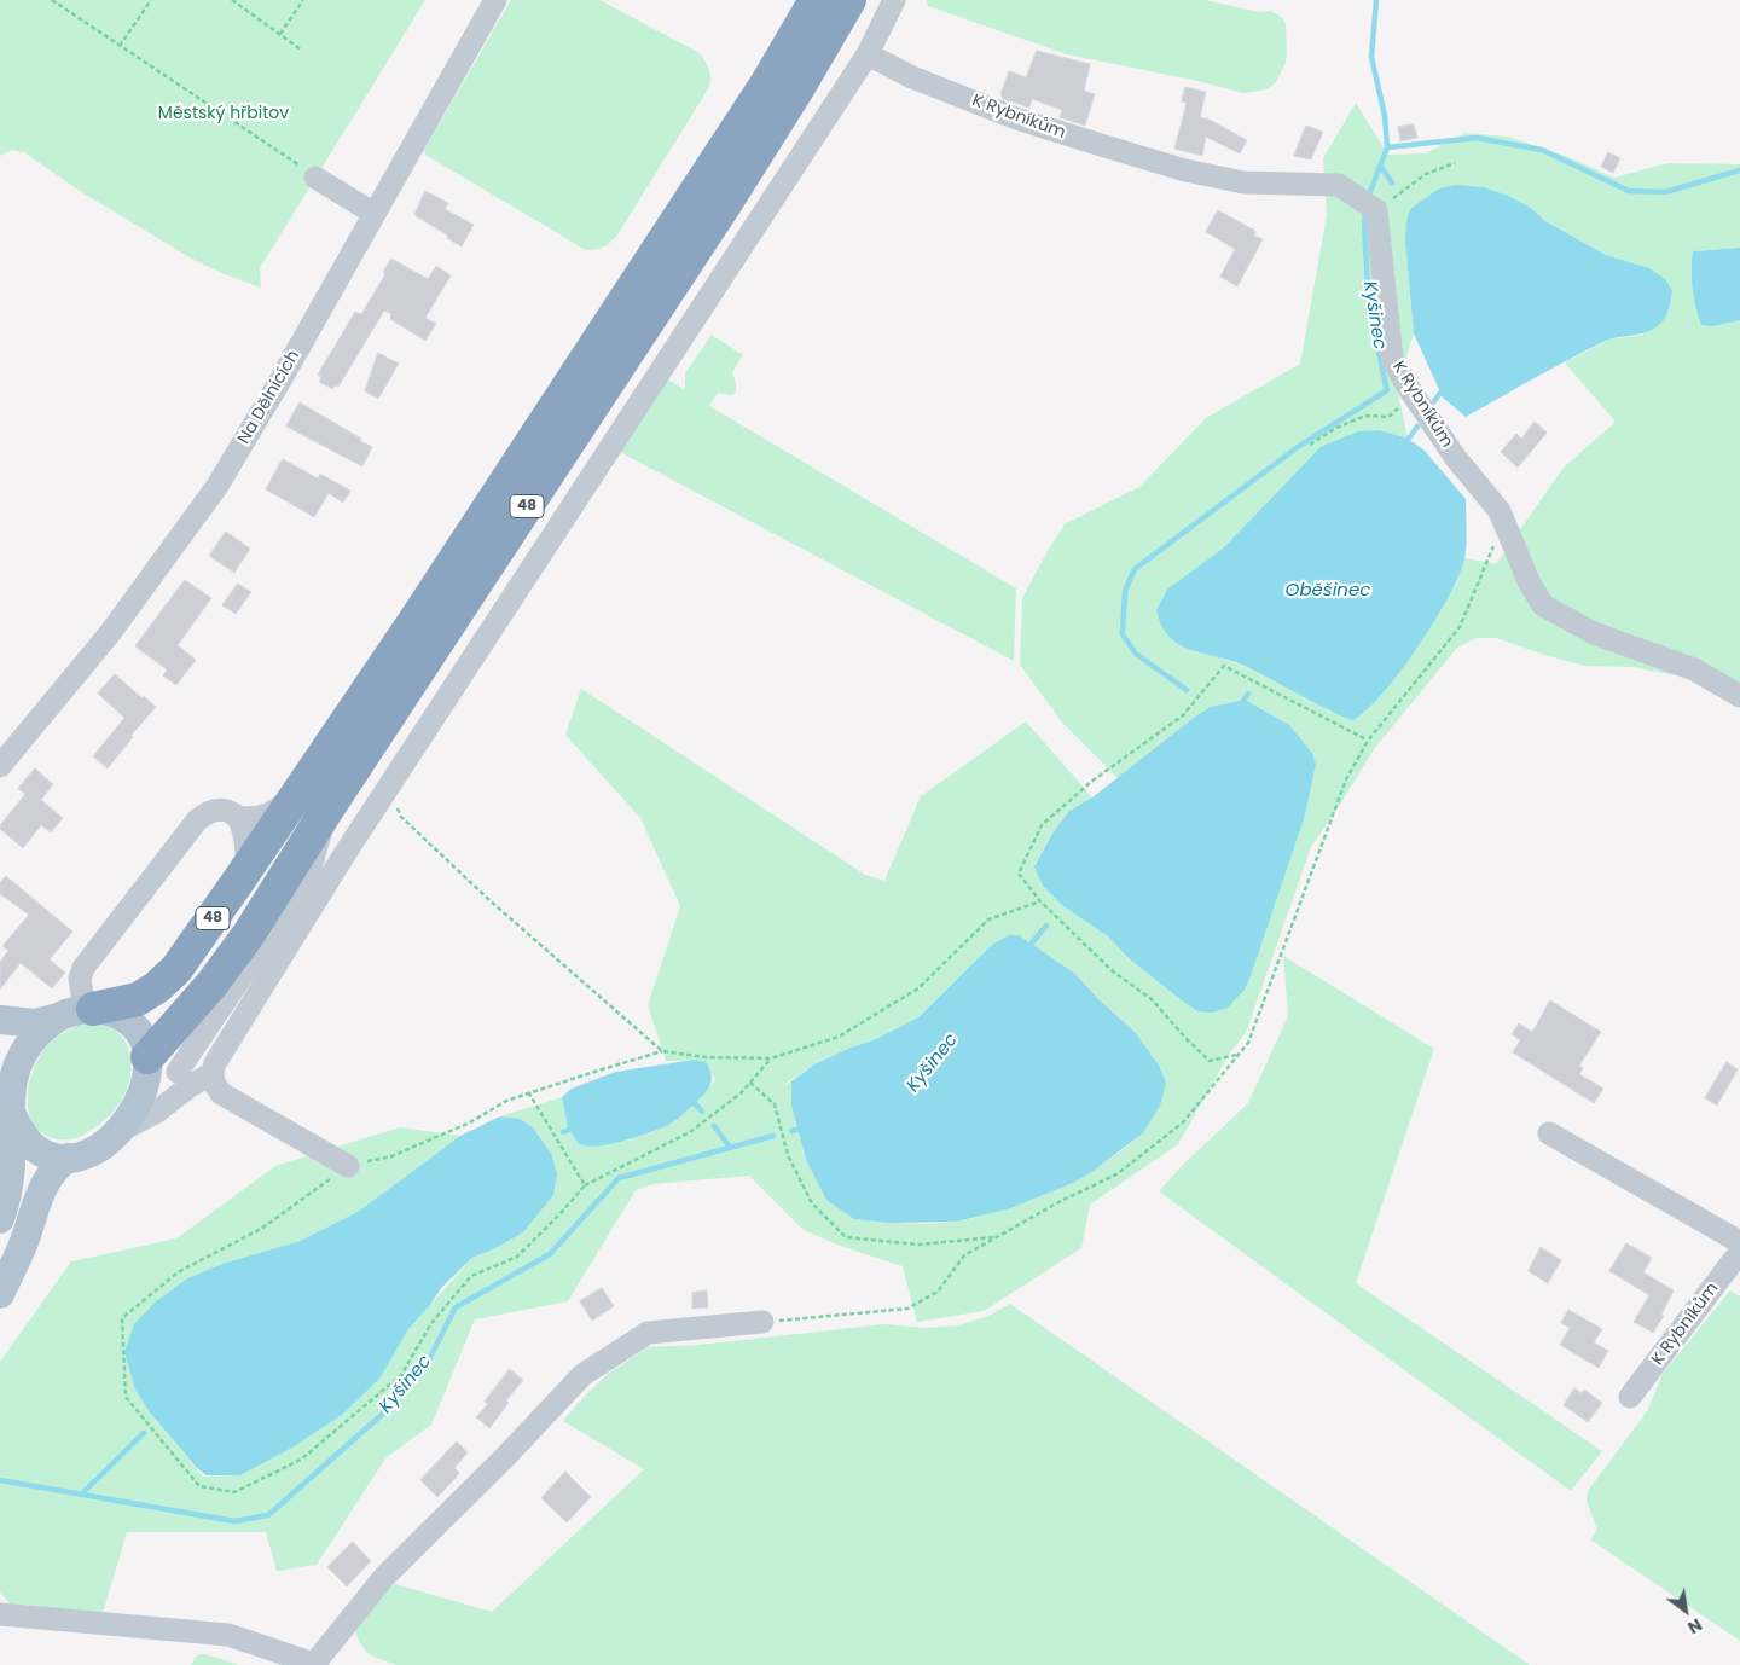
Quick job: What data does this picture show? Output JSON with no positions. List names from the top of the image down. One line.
{"streets":{"highway":["48"],"street":["K Rybníkům","Na Dělnicích"]},"water":["Kyšinec","Oběšinec"],"parks":["Městský hřbitov"],"north":"bottom right"}
